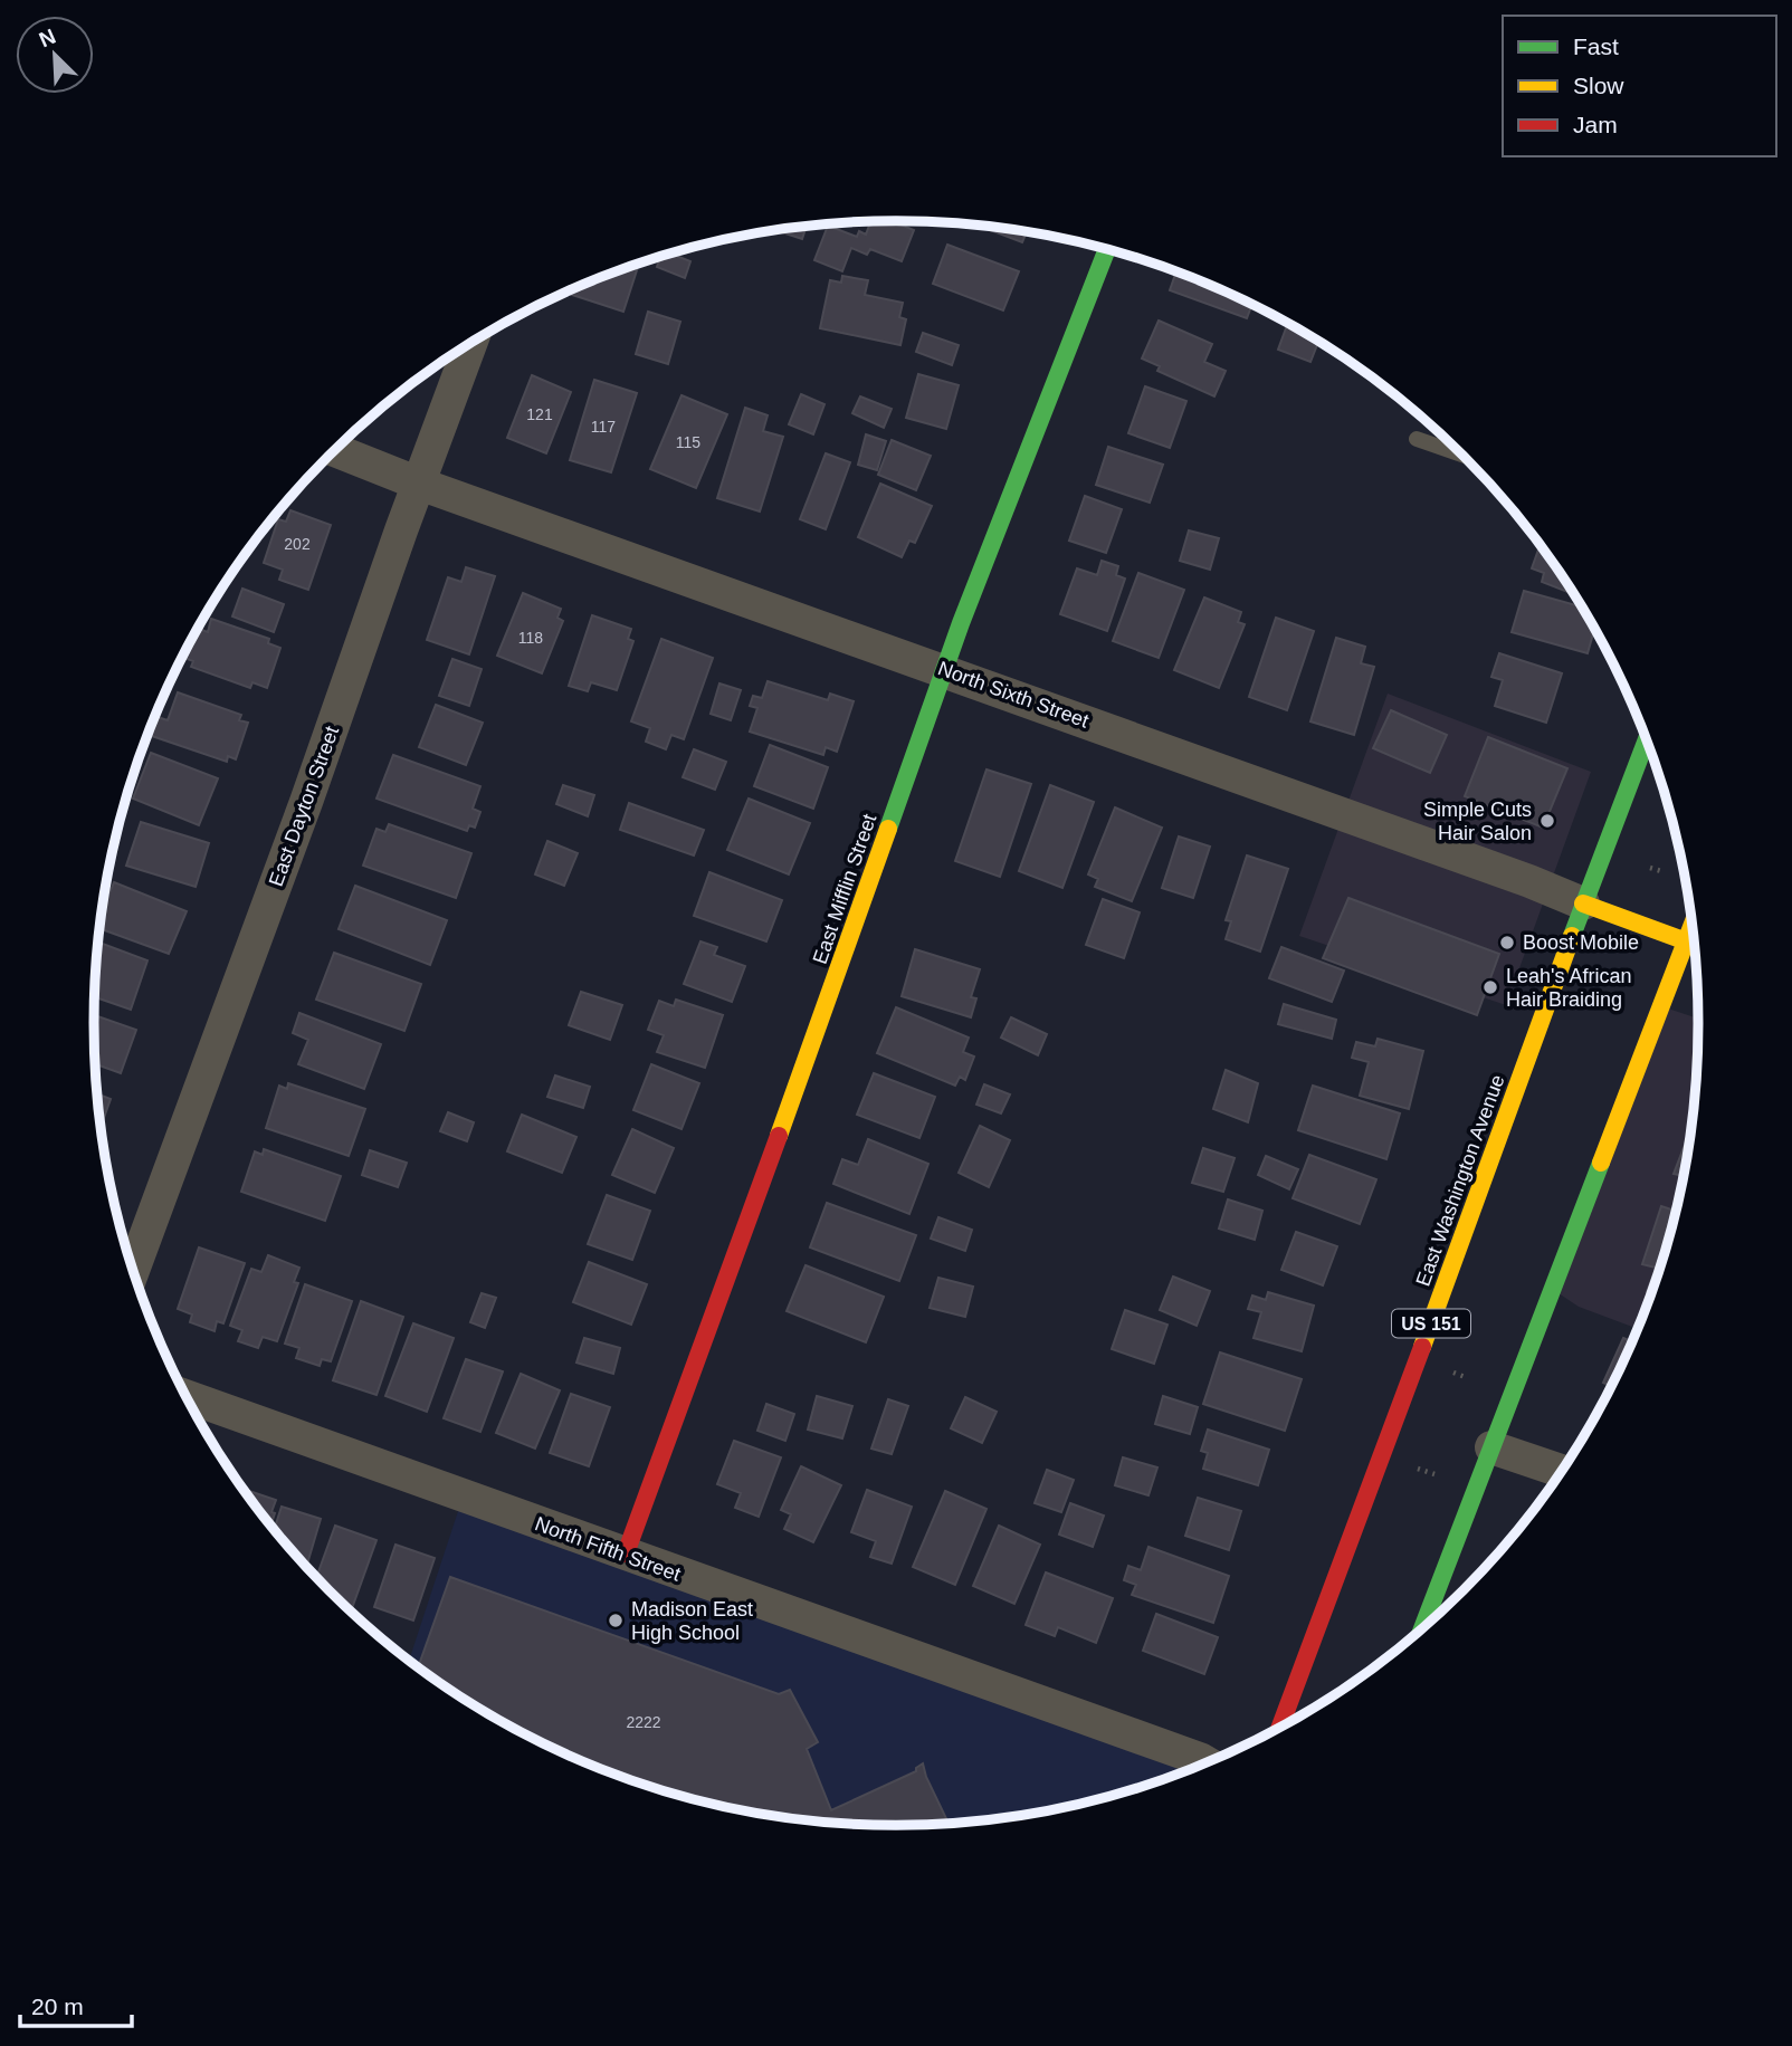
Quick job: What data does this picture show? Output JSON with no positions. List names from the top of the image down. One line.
{"streets":{"main road":["North Sixth Street","East Mifflin Street","East Washington Avenue","US 151"],"street":["East Dayton Street","North Fifth Street"]},"crossings":[["North Sixth Street","East Dayton Street"],["North Sixth Street","East Mifflin Street"],["North Sixth Street","East Washington Avenue"],["East Mifflin Street","North Fifth Street"]],"places":["Simple Cuts Hair Salon","Boost Mobile","Leah's African Hair Braiding","Madison East High School"],"house_numbers":["121","117","115","202","118","2222"],"legend":["Fast","Slow","Jam"],"scale_bar":"20 m","north":"top left"}
